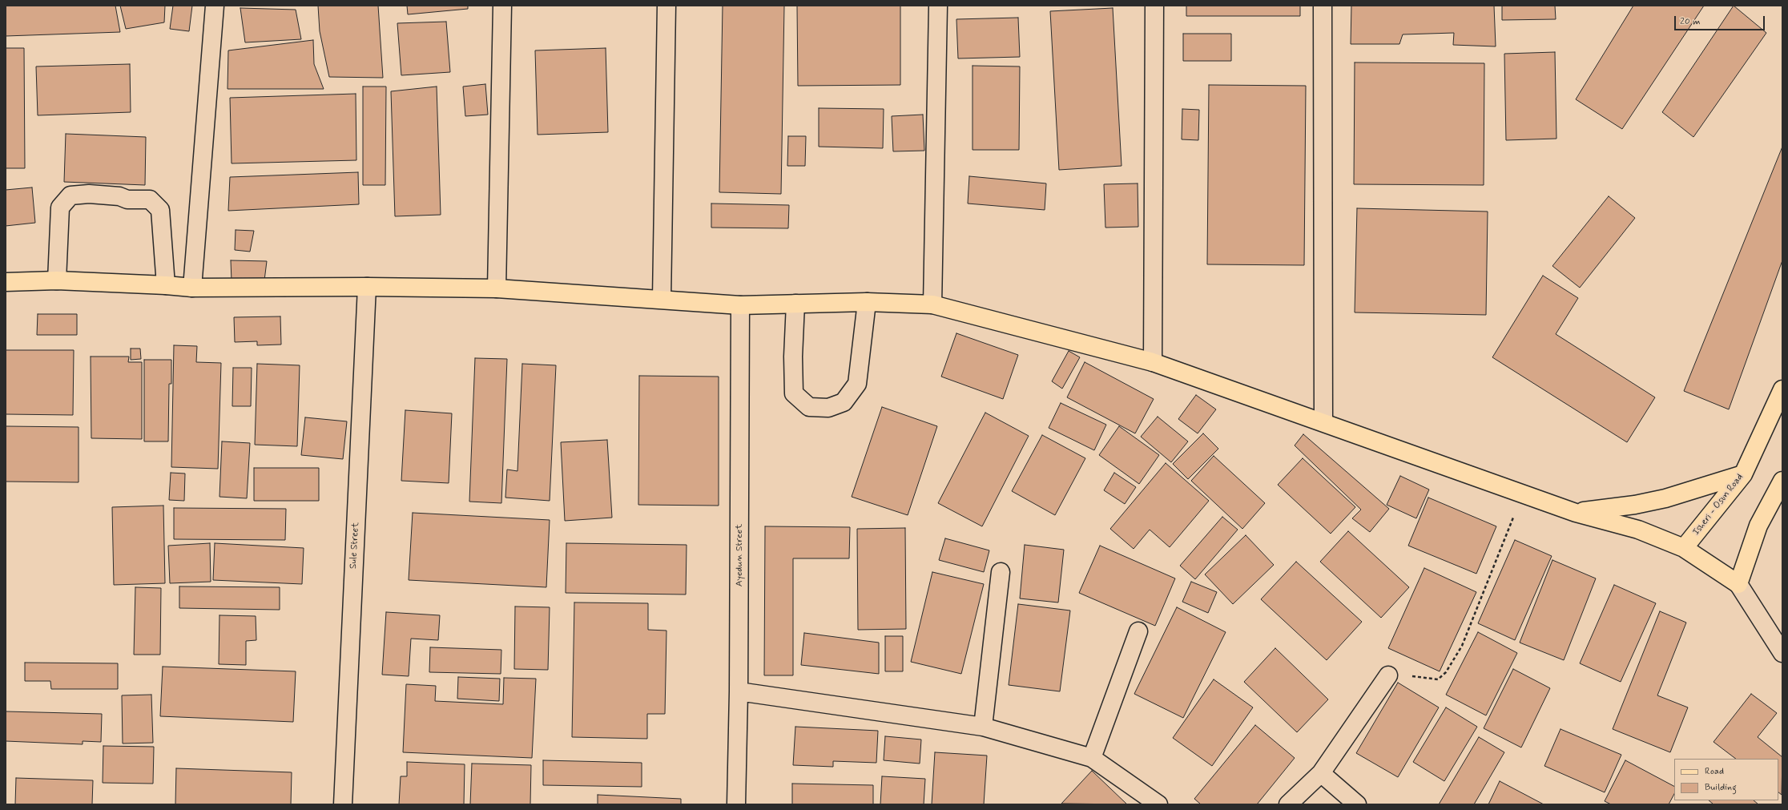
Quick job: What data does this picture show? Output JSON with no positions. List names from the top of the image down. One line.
{"streets":{"main road":["Isheri - Osun Road"],"street":["Sule Street","Ayedun Street"]},"legend":["Road","Building"],"scale_bar":"20 m"}
